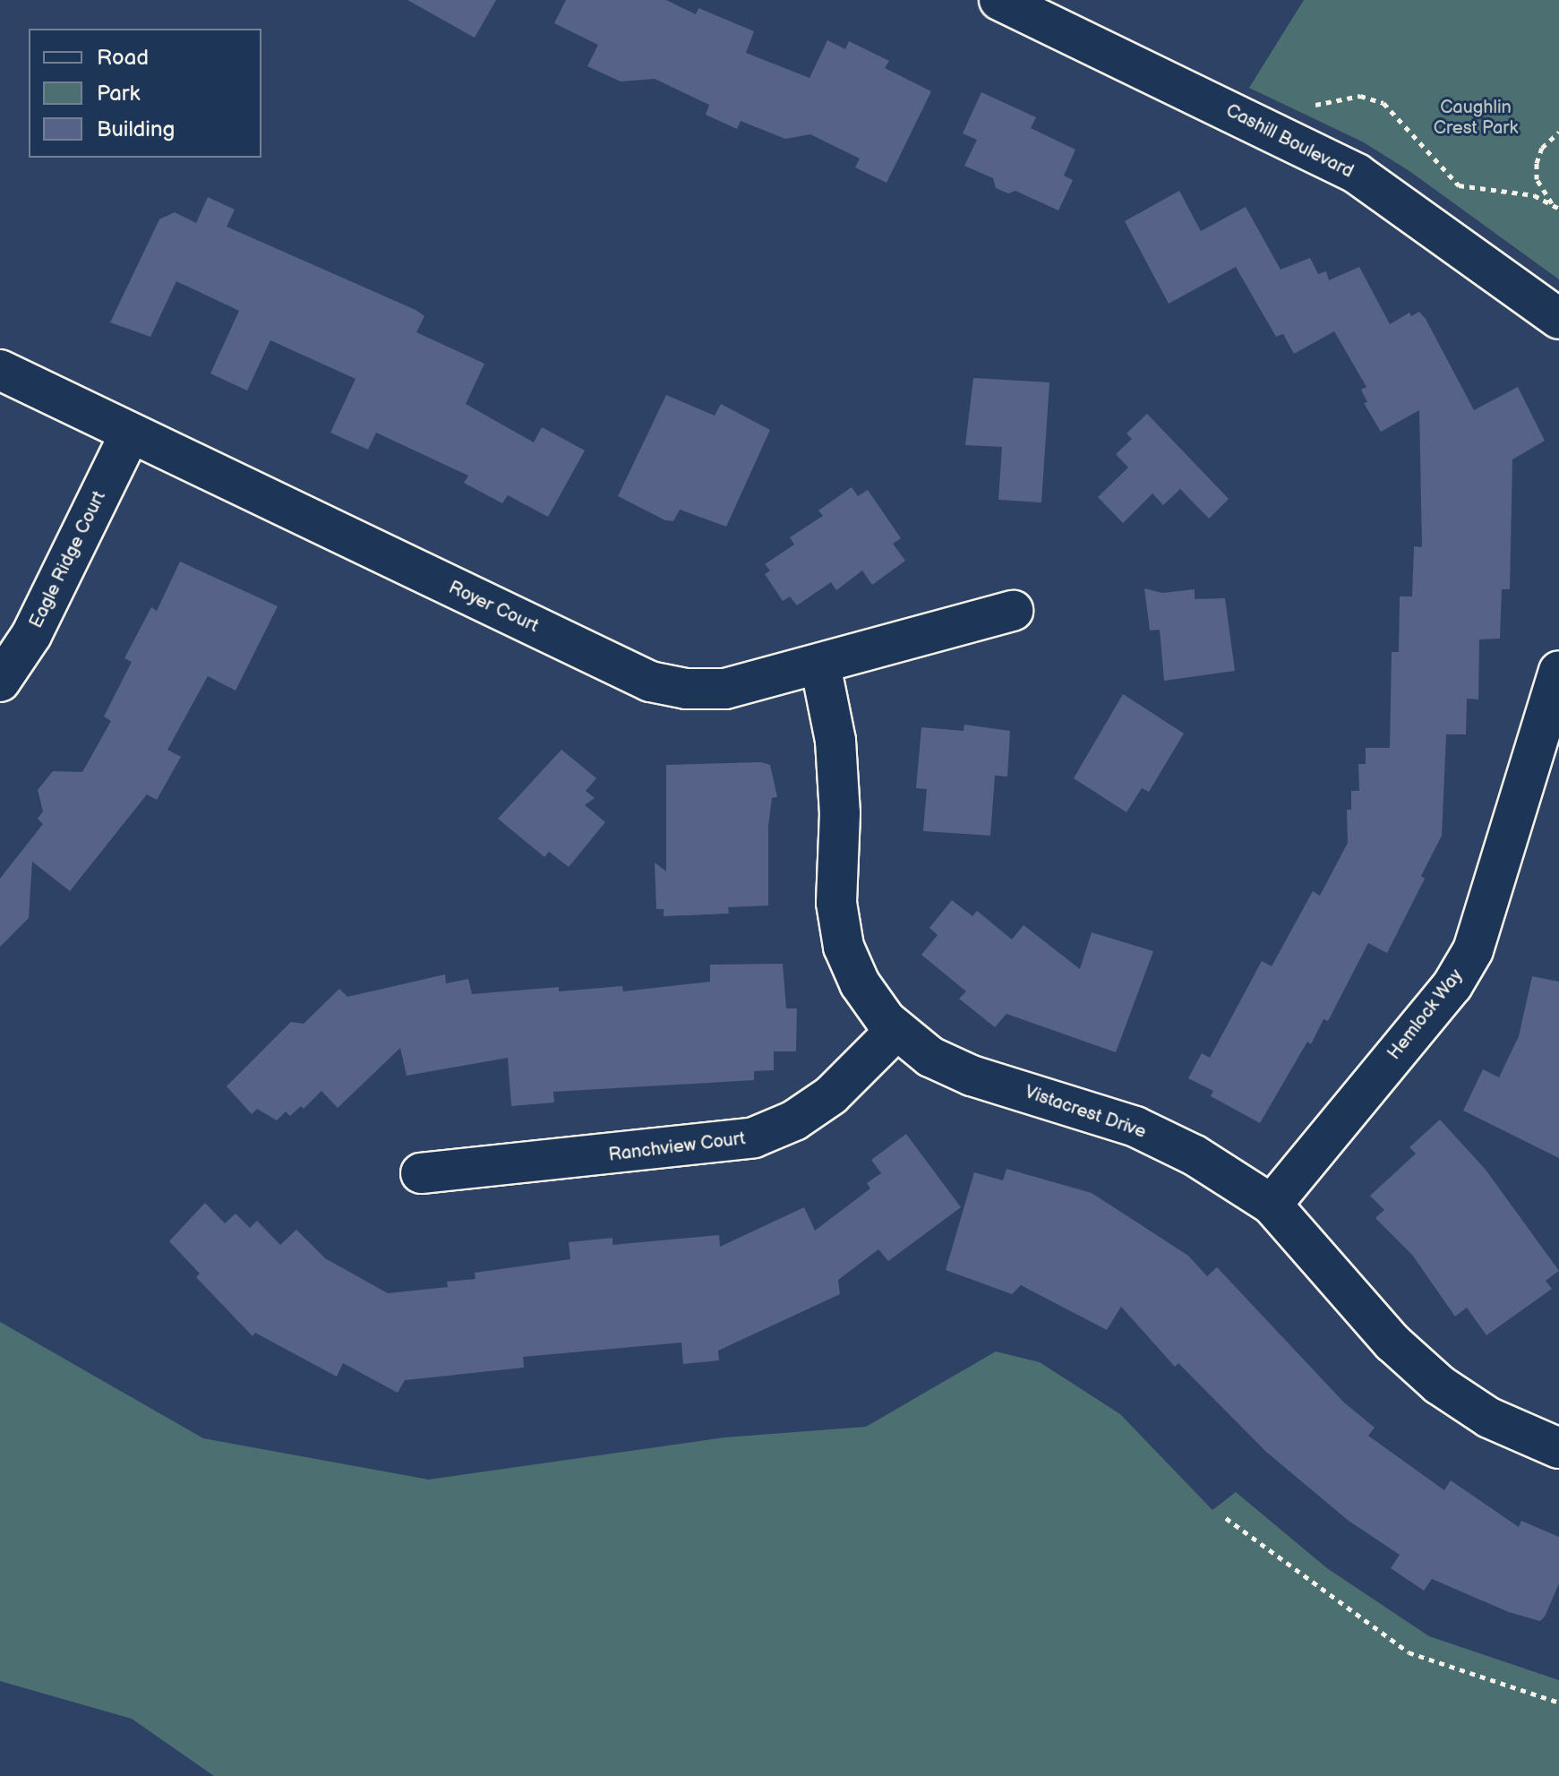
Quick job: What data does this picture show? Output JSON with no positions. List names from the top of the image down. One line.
{"streets":{"street":["Cashill Boulevard","Eagle Ridge Court","Royer Court","Hemlock Way","Vistacrest Drive","Ranchview Court"]},"crossings":[["Eagle Ridge Court","Royer Court"],["Royer Court","Vistacrest Drive"],["Hemlock Way","Vistacrest Drive"],["Vistacrest Drive","Ranchview Court"]],"parks":["Caughlin Crest Park"],"legend":["Road","Park","Building"]}
